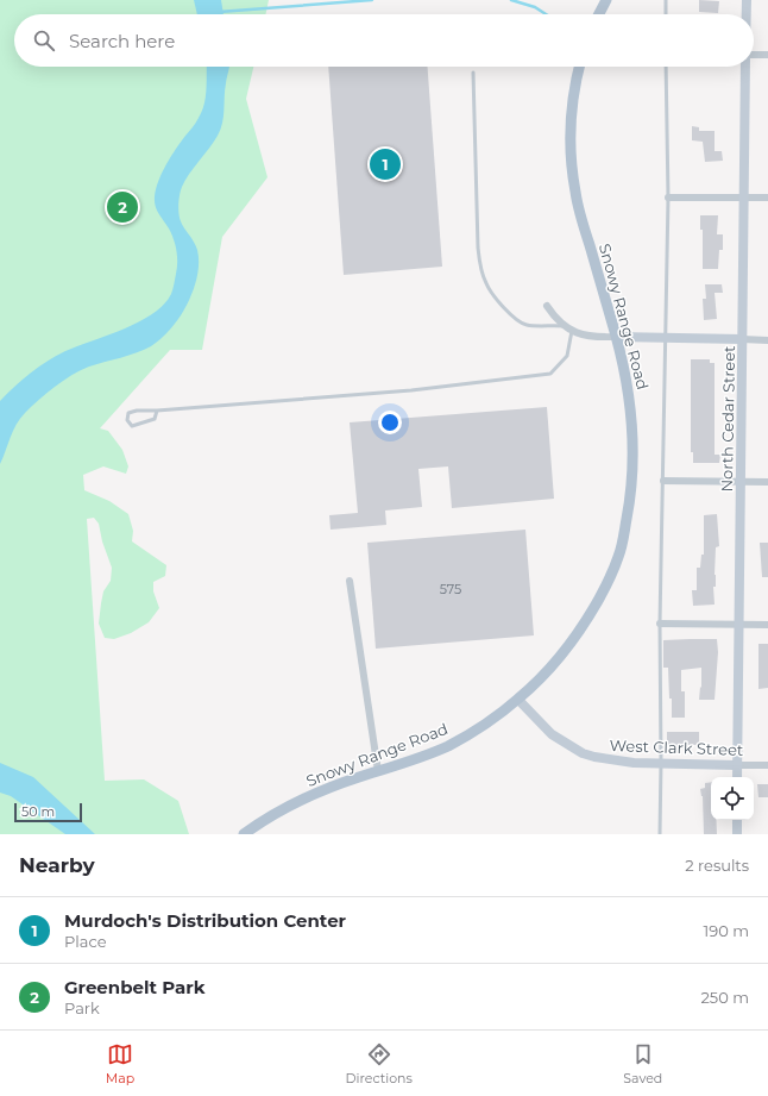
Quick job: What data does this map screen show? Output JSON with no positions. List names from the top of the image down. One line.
{"streets":{"main road":["Snowy Range Road"],"street":["North Cedar Street","West Clark Street"]},"crossings":[["Snowy Range Road","West Clark Street"],["North Cedar Street","West Clark Street"]],"house_numbers":["575"],"scale_bar":"50 m","page":{"search":"Search here","pins":["1","2"],"scale":"50 m","heading":["Nearby","2 results"],"list":[{"mark":"1","name":"Murdoch's Distribution Center","note":"Place","value":"190 m"},{"mark":"2","name":"Greenbelt Park","note":"Park","value":"250 m"}],"nav":["Map","Directions","Saved"]}}
